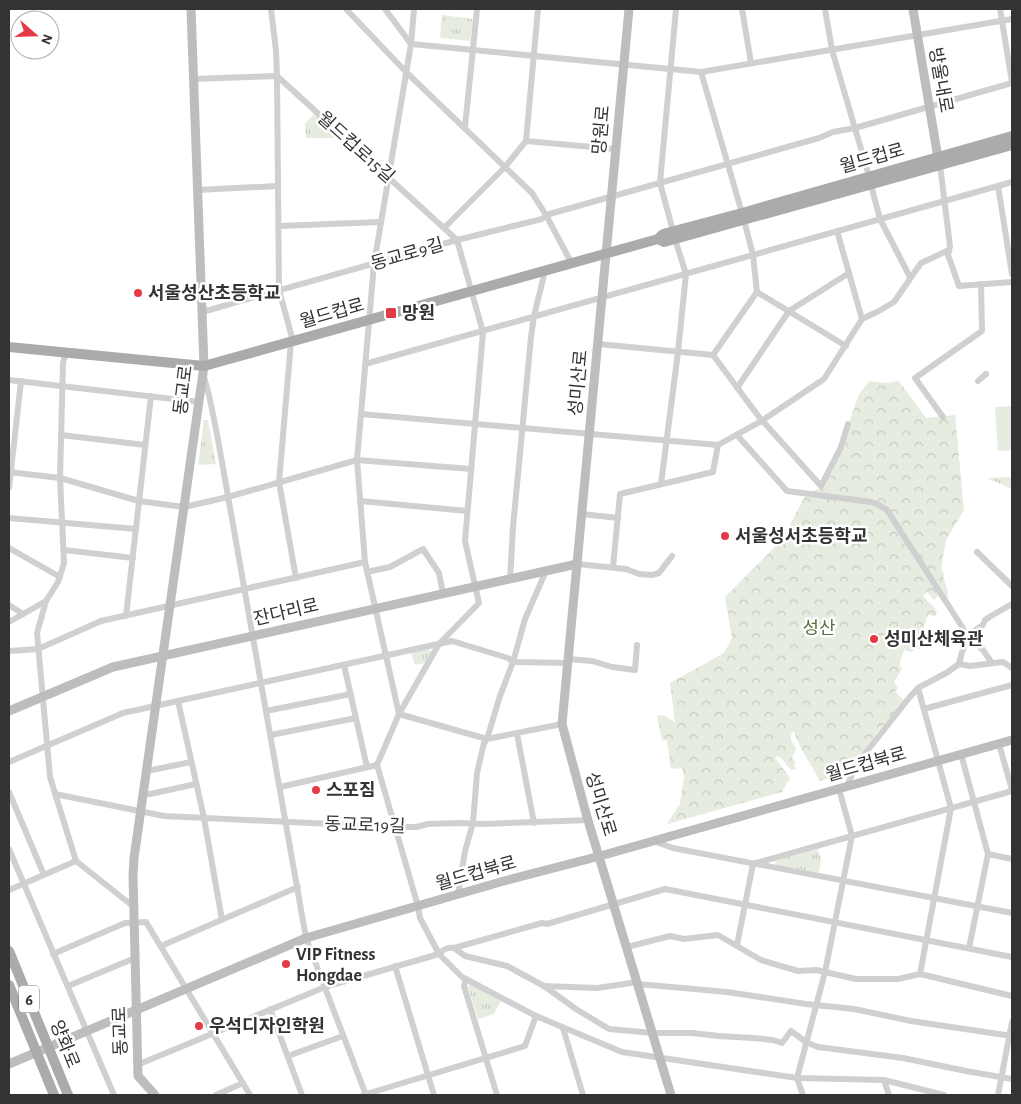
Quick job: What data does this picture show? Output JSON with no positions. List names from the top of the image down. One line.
{"streets":{"main road":["월드컵로","6","양화로"],"street":["방울내로","망원로","월드컵로15길","동교로9길","성미산로","동교로","잔다리로","월드컵북로","동교로19길"]},"crossings":[["방울내로","월드컵로"],["방울내로","동교로9길"],["망원로","월드컵로"],["망원로","동교로9길"],["망원로","성미산로"],["월드컵로15길","동교로9길"],["월드컵로","성미산로"],["월드컵로","동교로"],["동교로9길","동교로"],["성미산로","잔다리로"],["성미산로","월드컵북로"],["성미산로","동교로19길"],["동교로","잔다리로"],["동교로","월드컵북로"],["동교로","동교로19길"],["월드컵북로","양화로"]],"parks":["성산"],"places":{"other":["서울성산초등학교","서울성서초등학교","성미산체육관","스포짐","VIP Fitness Hongdae","우석디자인학원"],"transit":["망원"]},"north":"right"}
